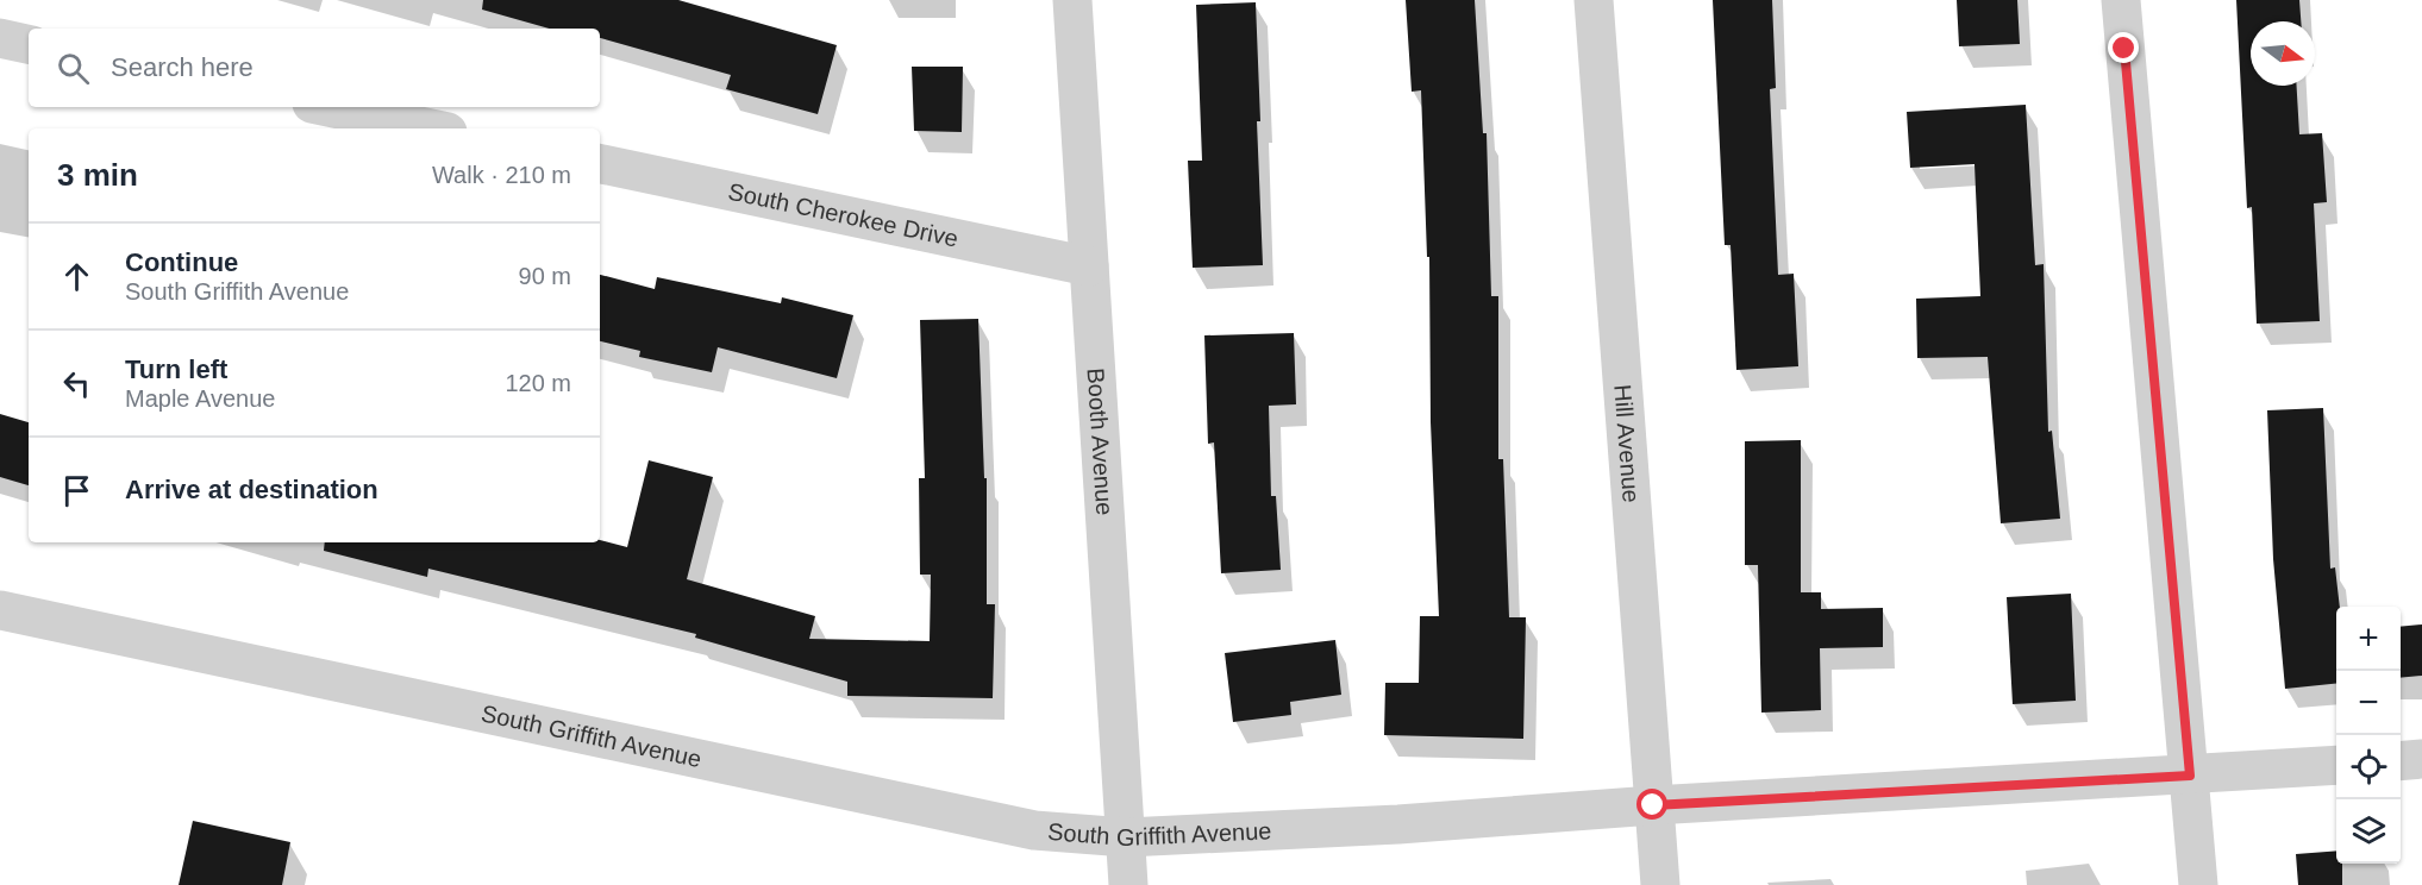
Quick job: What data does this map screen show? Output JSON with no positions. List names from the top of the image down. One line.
{"streets":{"street":["South Cherokee Drive","Booth Avenue","Hill Avenue","South Griffith Avenue"]},"crossings":[["South Cherokee Drive","Booth Avenue"],["Booth Avenue","South Griffith Avenue"],["Hill Avenue","South Griffith Avenue"]],"north":"right","page":{"search":"Search here","heading":["3 min","Walk · 210 m"],"list":[["Continue","South Griffith Avenue","90 m"],["Turn left","Maple Avenue","120 m"],"Arrive at destination"],"map_buttons":["+","−"]}}
